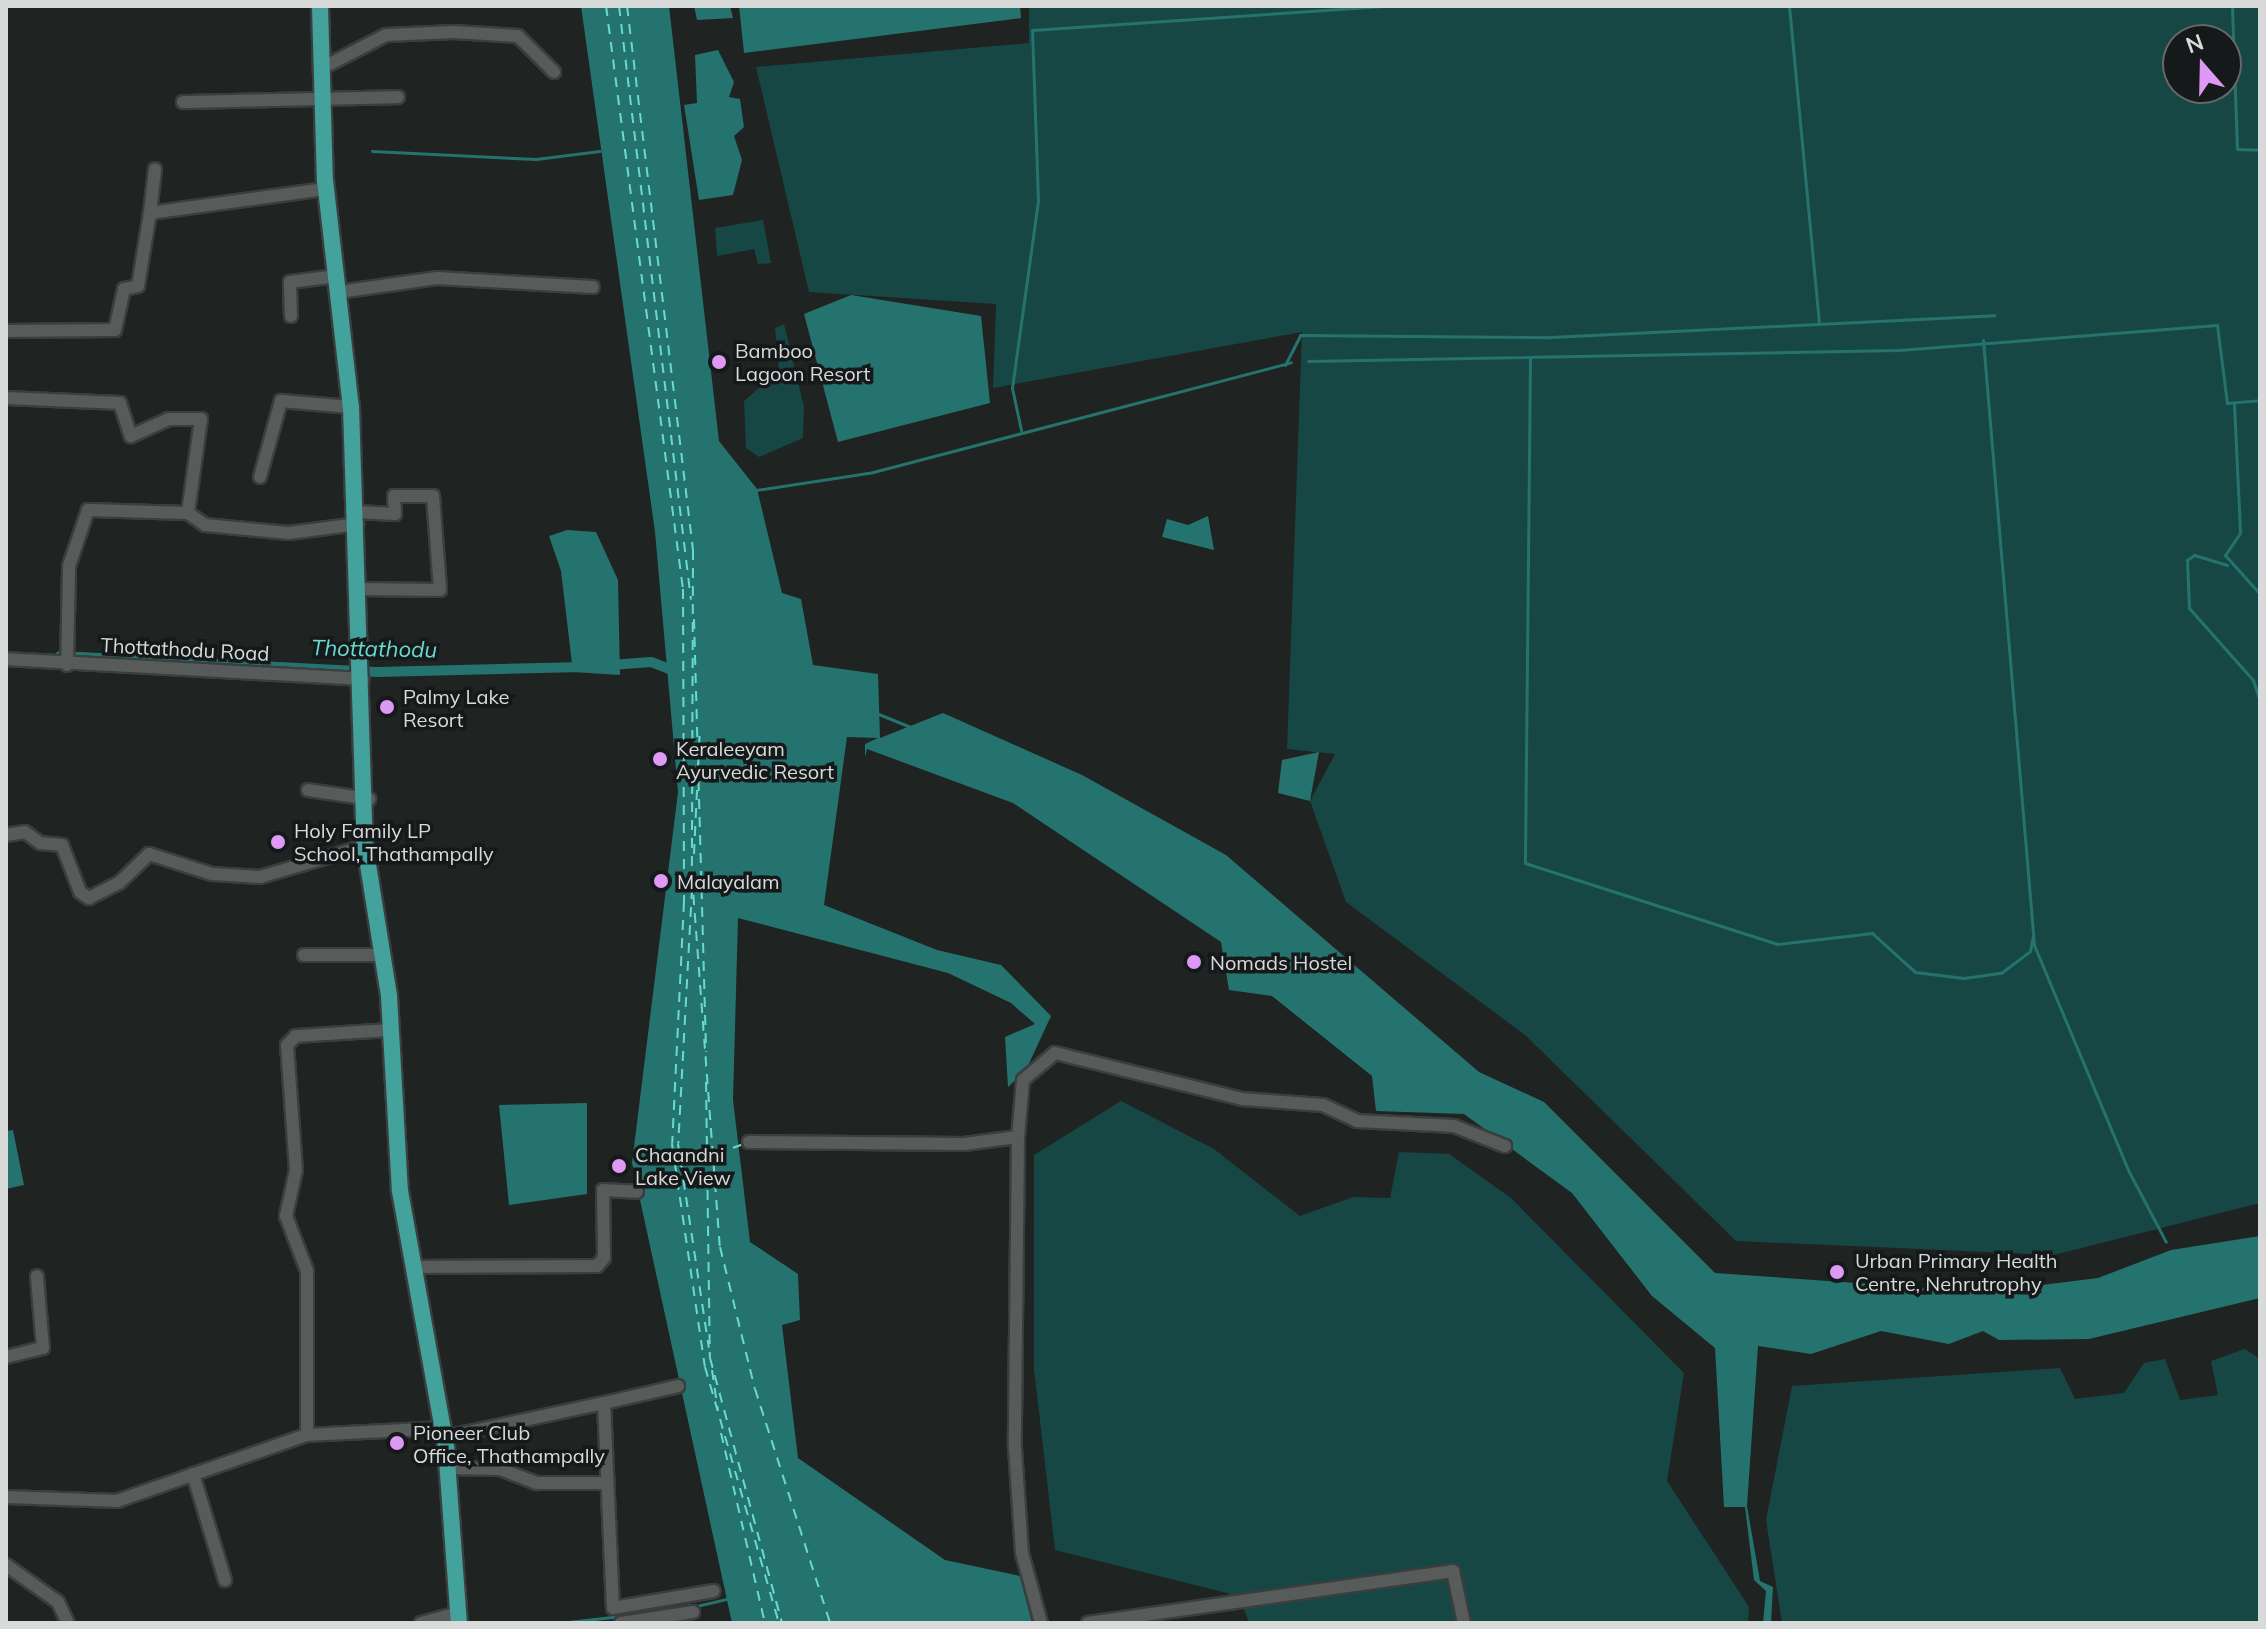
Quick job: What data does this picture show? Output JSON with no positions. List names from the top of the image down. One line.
{"streets":{"street":["Thottathodu Road"]},"water":["Thottathodu"],"places":["Bamboo Lagoon Resort","Palmy Lake Resort","Keraleeyam Ayurvedic Resort","Holy Family LP School, Thathampally","Malayalam","Nomads Hostel","Chaandni Lake View","Urban Primary Health Centre, Nehrutrophy","Pioneer Club Office, Thathampally"],"north":"top"}
